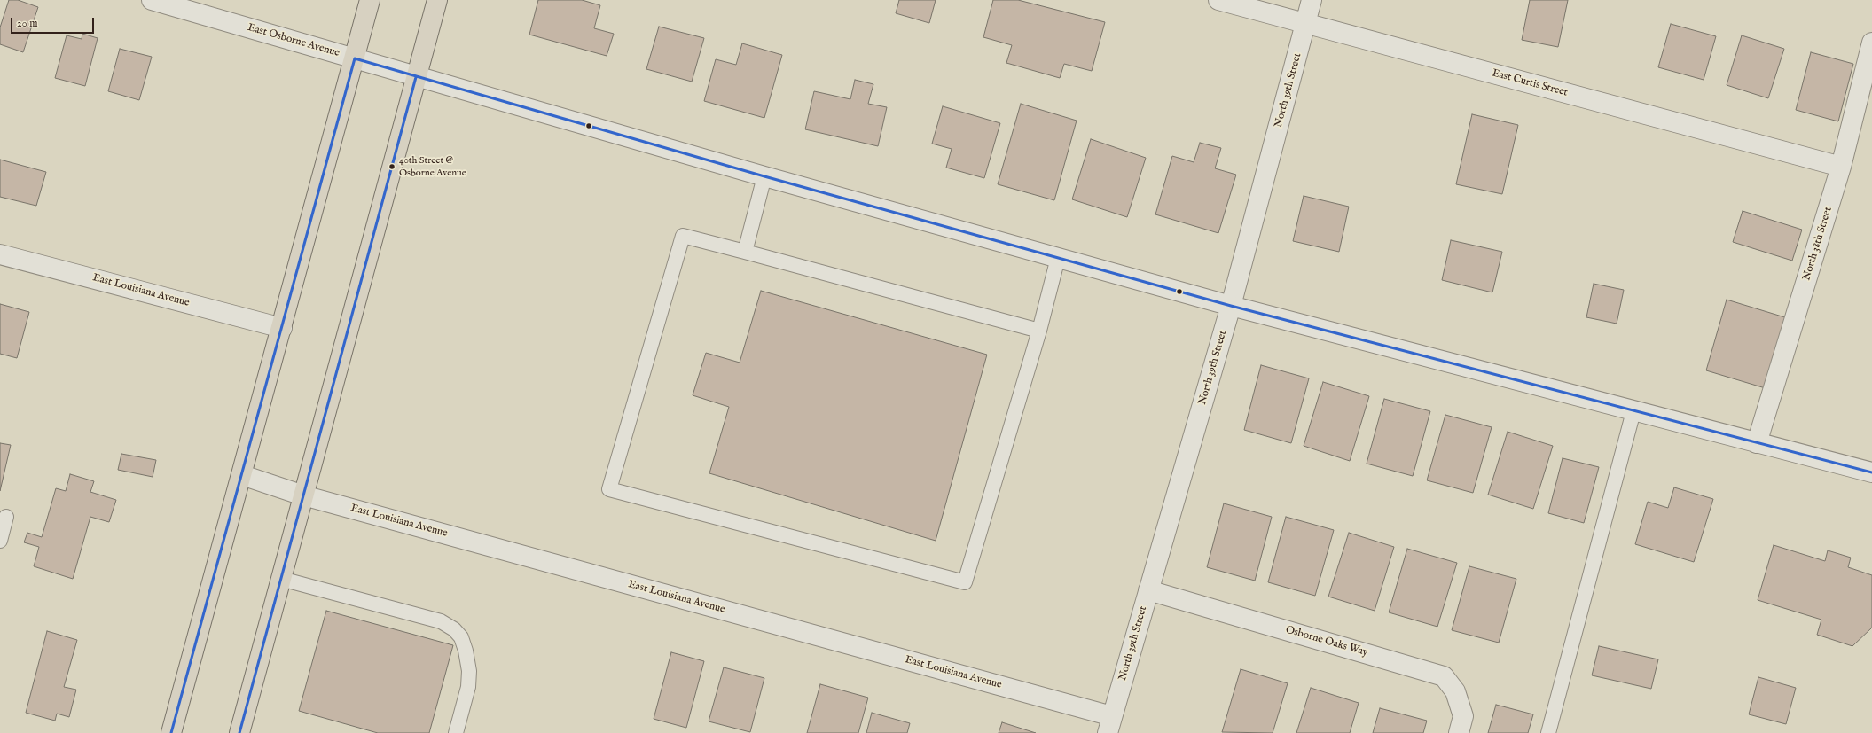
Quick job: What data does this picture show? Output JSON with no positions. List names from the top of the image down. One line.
{"streets":{"street":["East Osborne Avenue","East Curtis Street","North 39th Street","North 38th Street","East Louisiana Avenue","Osborne Oaks Way"]},"crossings":[["East Osborne Avenue","North 39th Street"],["East Osborne Avenue","North 38th Street"],["East Curtis Street","North 39th Street"],["East Curtis Street","North 38th Street"],["North 39th Street","East Louisiana Avenue"],["North 39th Street","Osborne Oaks Way"]],"places":["40th Street @ Osborne Avenue"],"scale_bar":"20 m"}
